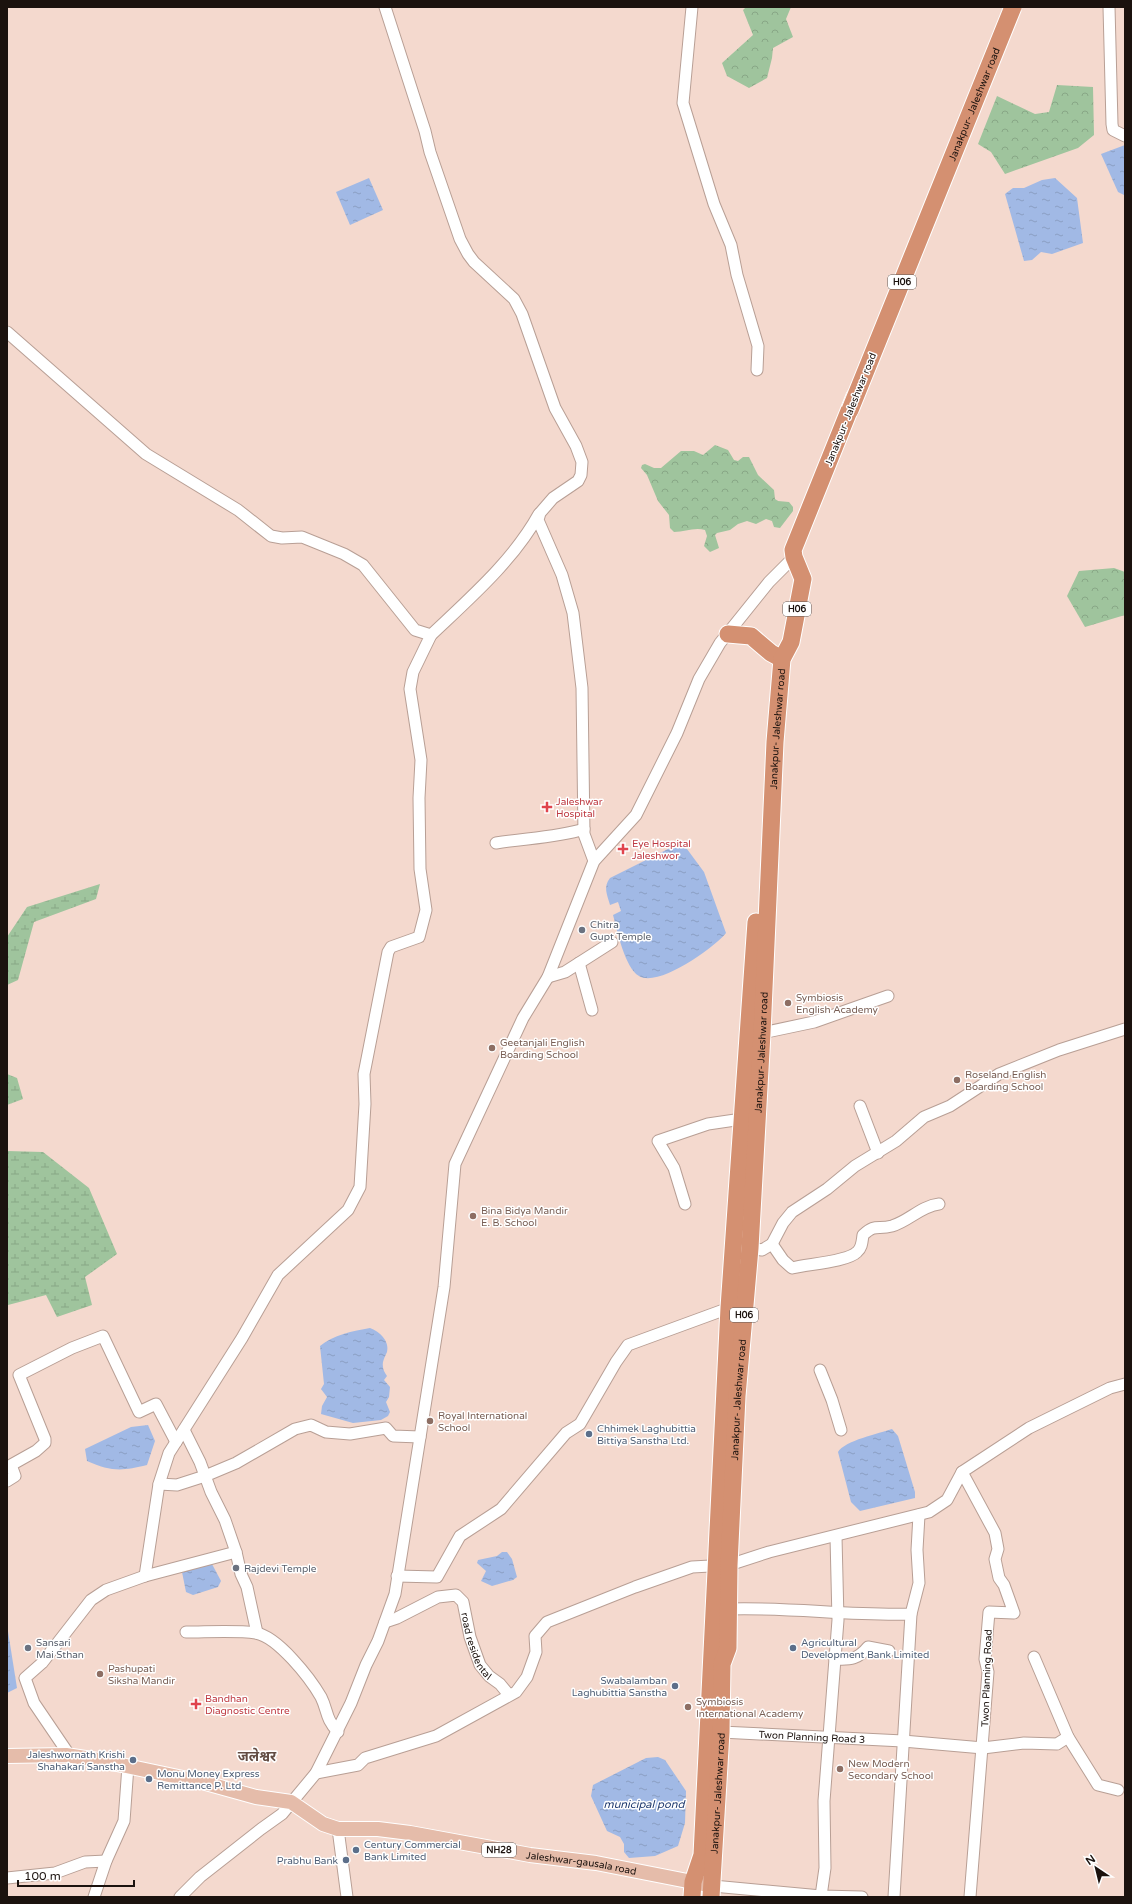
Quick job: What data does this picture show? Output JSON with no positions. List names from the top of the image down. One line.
{"streets":{"highway":["Janakpur- Jaleshwar road","H06"],"main road":["NH28","Jaleshwar-gausala road"],"street":["road residental","Twon Planning Road","Twon Planning Road 3"]},"crossings":[["Janakpur- Jaleshwar road","H06"],["Janakpur- Jaleshwar road","Twon Planning Road 3"],["Janakpur- Jaleshwar road","Jaleshwar-gausala road"],["H06","Jaleshwar-gausala road"],["Twon Planning Road","Twon Planning Road 3"]],"districts":["जलेश्वर"],"water":["municipal pond"],"places":{"health":["Jaleshwar Hospital","Eye Hospital Jaleshwor","Bandhan Diagnostic Centre"],"other":["Chitra Gupt Temple","Symbiosis English Academy","Geetanjali English Boarding School","Roseland English Boarding School","Bina Bidya Mandir E. B. School","Royal International School","Chhimek Laghubittia Bittiya Sanstha Ltd.","Rajdevi Temple","Sansari Mai Sthan","Agricultural Development Bank Limited","Pashupati Siksha Mandir","Swabalamban Laghubittia Sanstha","Symbiosis International Academy","Jaleshwornath Krishi Shahakari Sanstha","New Modern Secondary School","Monu Money Express Remittance P. Ltd","Century Commercial Bank Limited","Prabhu Bank"]},"scale_bar":"100 m","north":"top left"}
